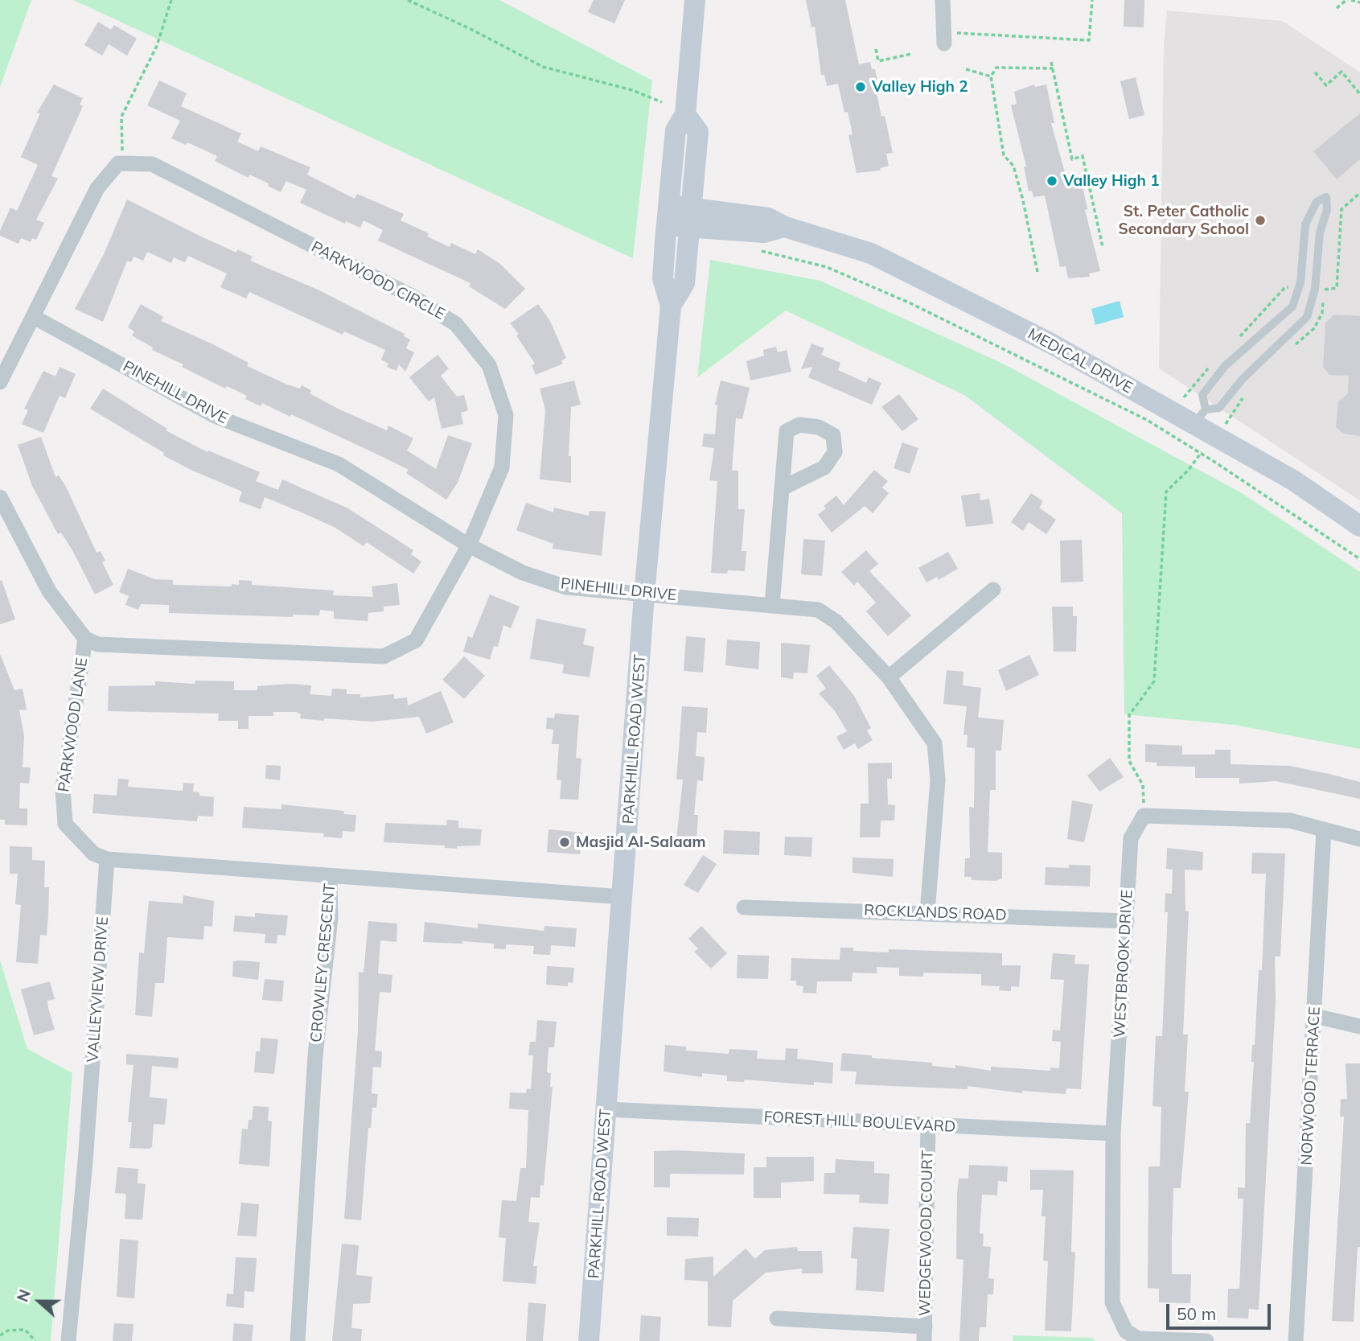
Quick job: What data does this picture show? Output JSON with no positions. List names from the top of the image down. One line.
{"streets":{"main road":["MEDICAL DRIVE","PARKHILL ROAD WEST"],"street":["PARKWOOD CIRCLE","PINEHILL DRIVE","PARKWOOD LANE","ROCKLANDS ROAD","CROWLEY CRESCENT","WESTBROOK DRIVE","VALLEYVIEW DRIVE","NORWOOD TERRACE","FOREST HILL BOULEVARD","WEDGEWOOD COURT"]},"crossings":[["PARKWOOD CIRCLE","PINEHILL DRIVE"],["PARKWOOD CIRCLE","PARKWOOD LANE"],["MEDICAL DRIVE","PARKHILL ROAD WEST"],["PINEHILL DRIVE","PARKHILL ROAD WEST"],["PINEHILL DRIVE","ROCKLANDS ROAD"],["PARKWOOD LANE","VALLEYVIEW DRIVE"],["PARKHILL ROAD WEST","CROWLEY CRESCENT"],["PARKHILL ROAD WEST","FOREST HILL BOULEVARD"],["ROCKLANDS ROAD","WESTBROOK DRIVE"],["WESTBROOK DRIVE","FOREST HILL BOULEVARD"],["FOREST HILL BOULEVARD","WEDGEWOOD COURT"]],"places":["Valley High 2","Valley High 1","St. Peter Catholic Secondary School","Masjid Al-Salaam"],"scale_bar":"50 m","north":"left"}
